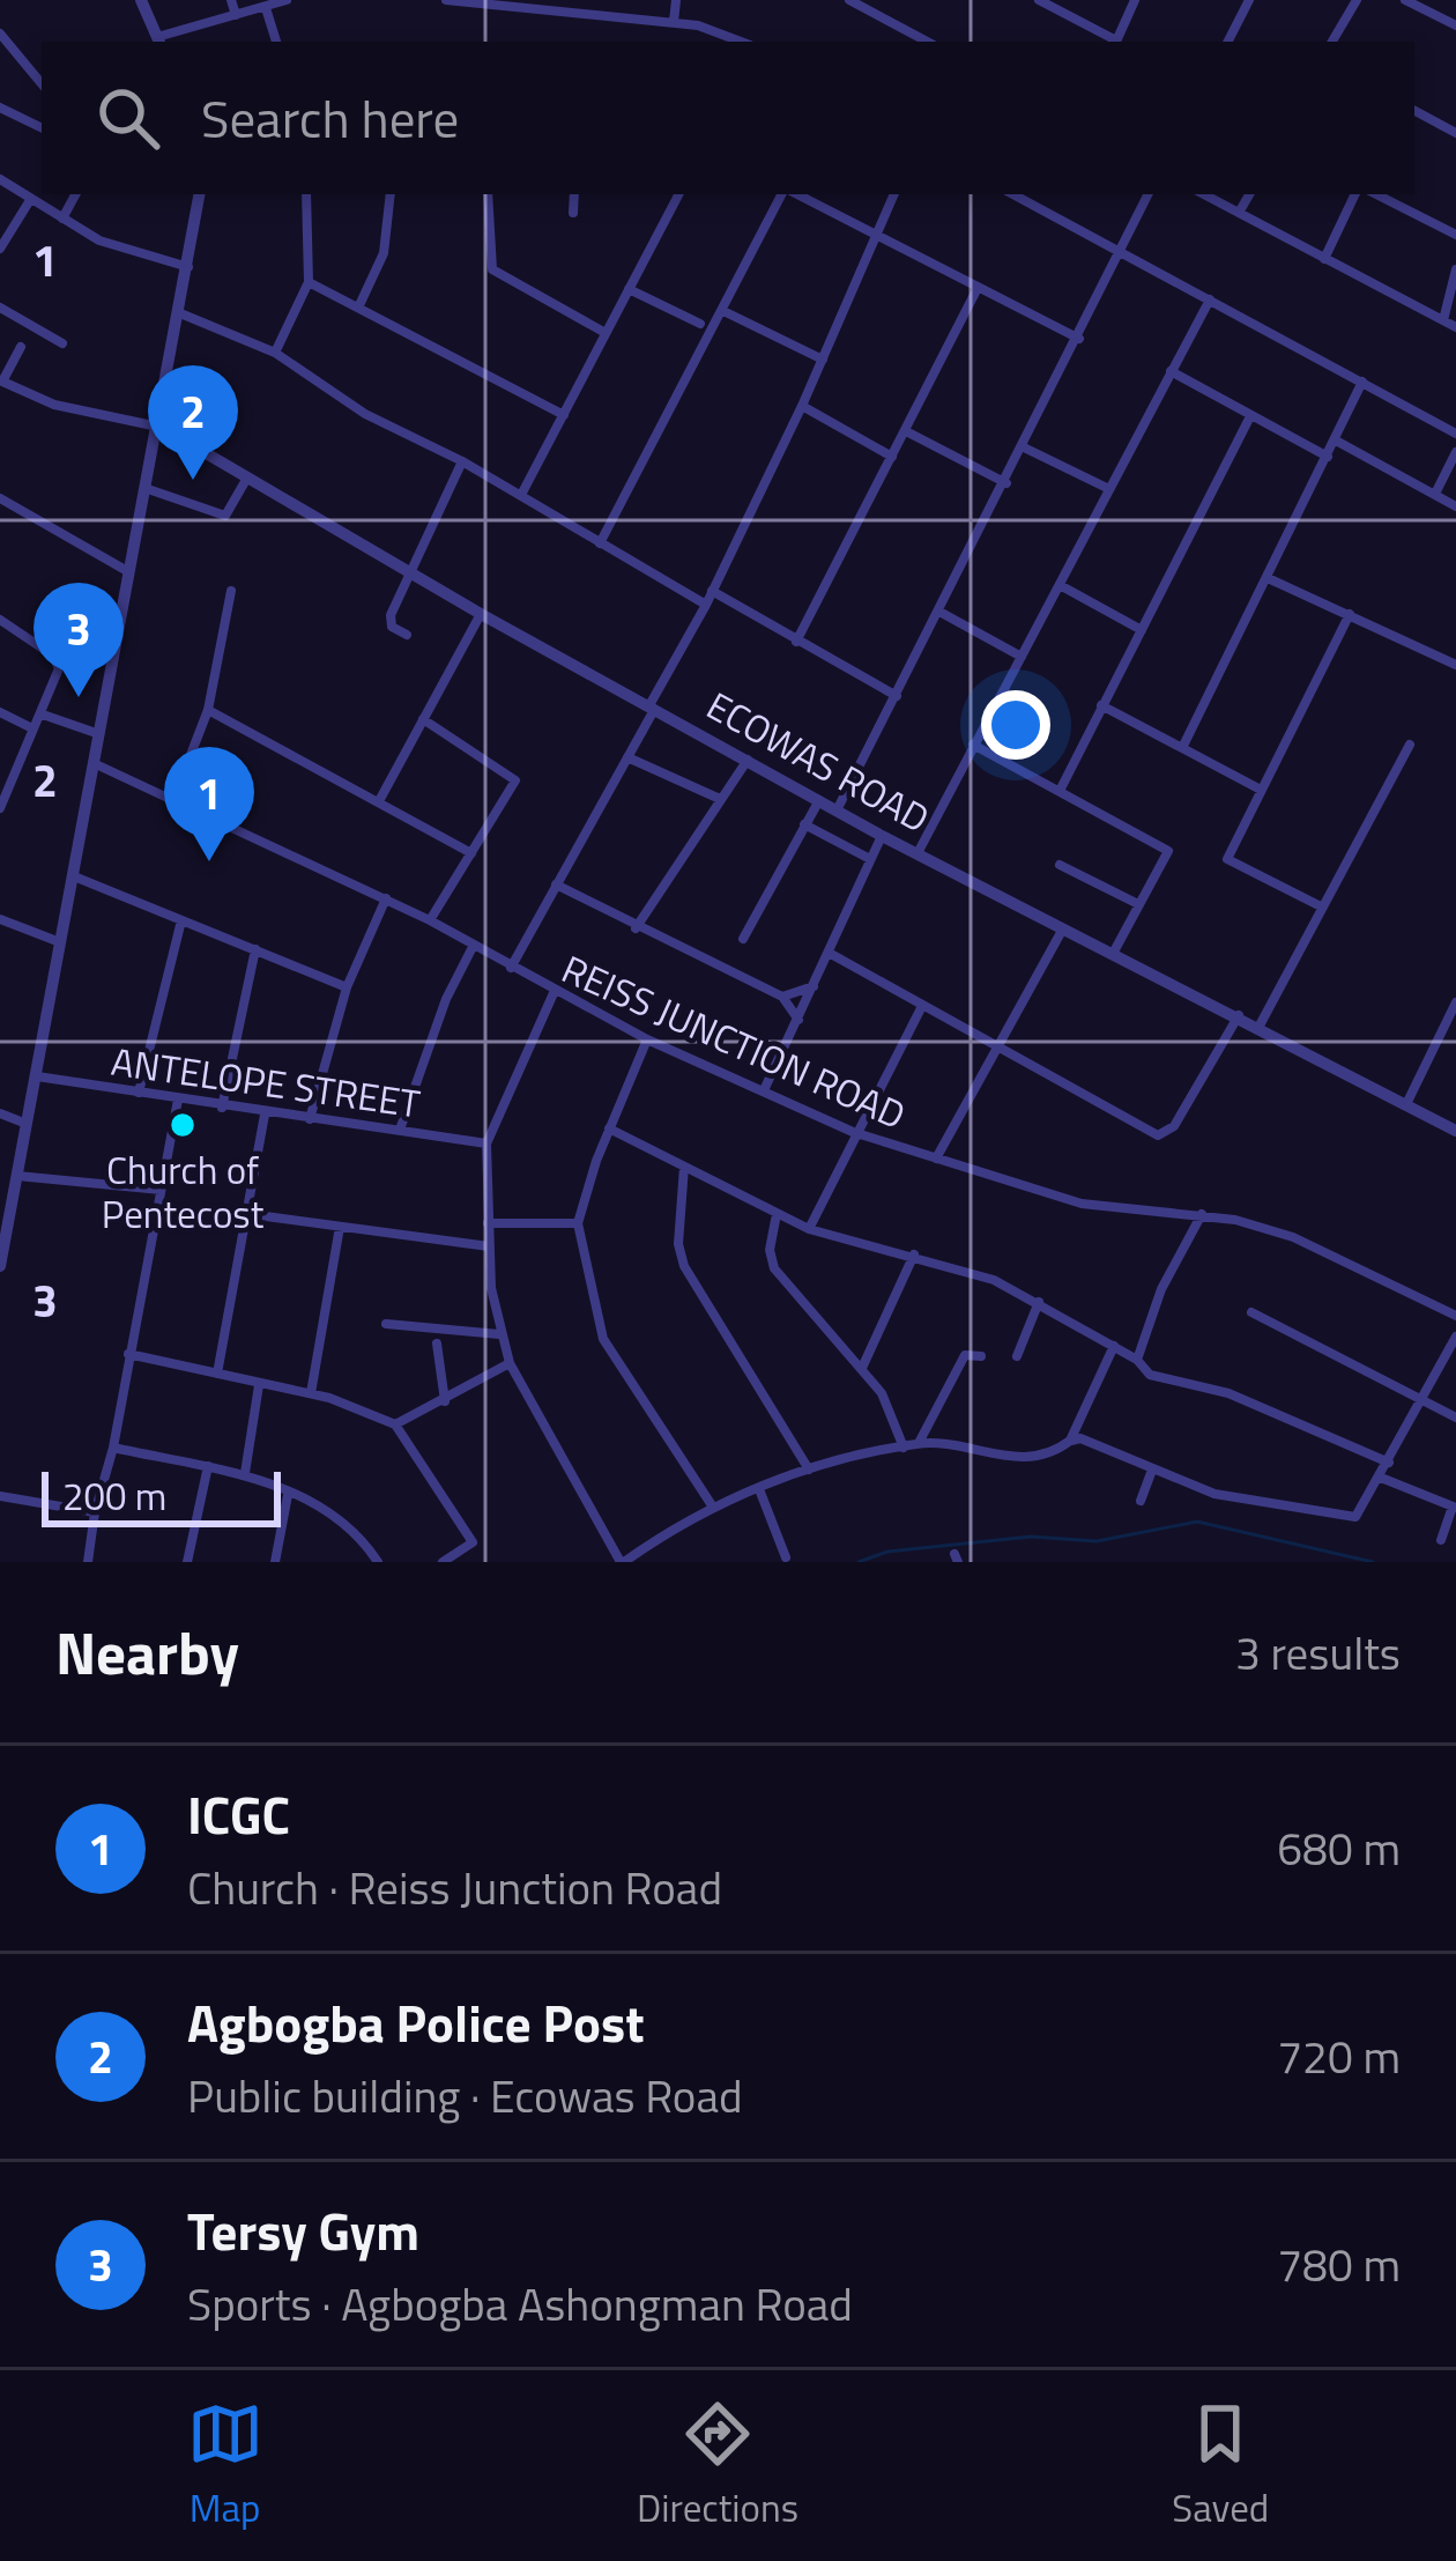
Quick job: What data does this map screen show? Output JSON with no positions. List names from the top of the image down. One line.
{"streets":{"street":["ECOWAS ROAD","REISS JUNCTION ROAD","ANTELOPE STREET"]},"places":["Church of Pentecost"],"scale_bar":"200 m","page":{"search":"Search here","pins":["2","3","1"],"scale":"200 m","heading":["Nearby","3 results"],"list":[{"mark":"1","name":"ICGC","note":"Church · Reiss Junction Road","value":"680 m"},{"mark":"2","name":"Agbogba Police Post","note":"Public building · Ecowas Road","value":"720 m"},{"mark":"3","name":"Tersy Gym","note":"Sports · Agbogba Ashongman Road","value":"780 m"}],"nav":["Map","Directions","Saved"]},"grid":{"rows":["1","2","3"]}}
